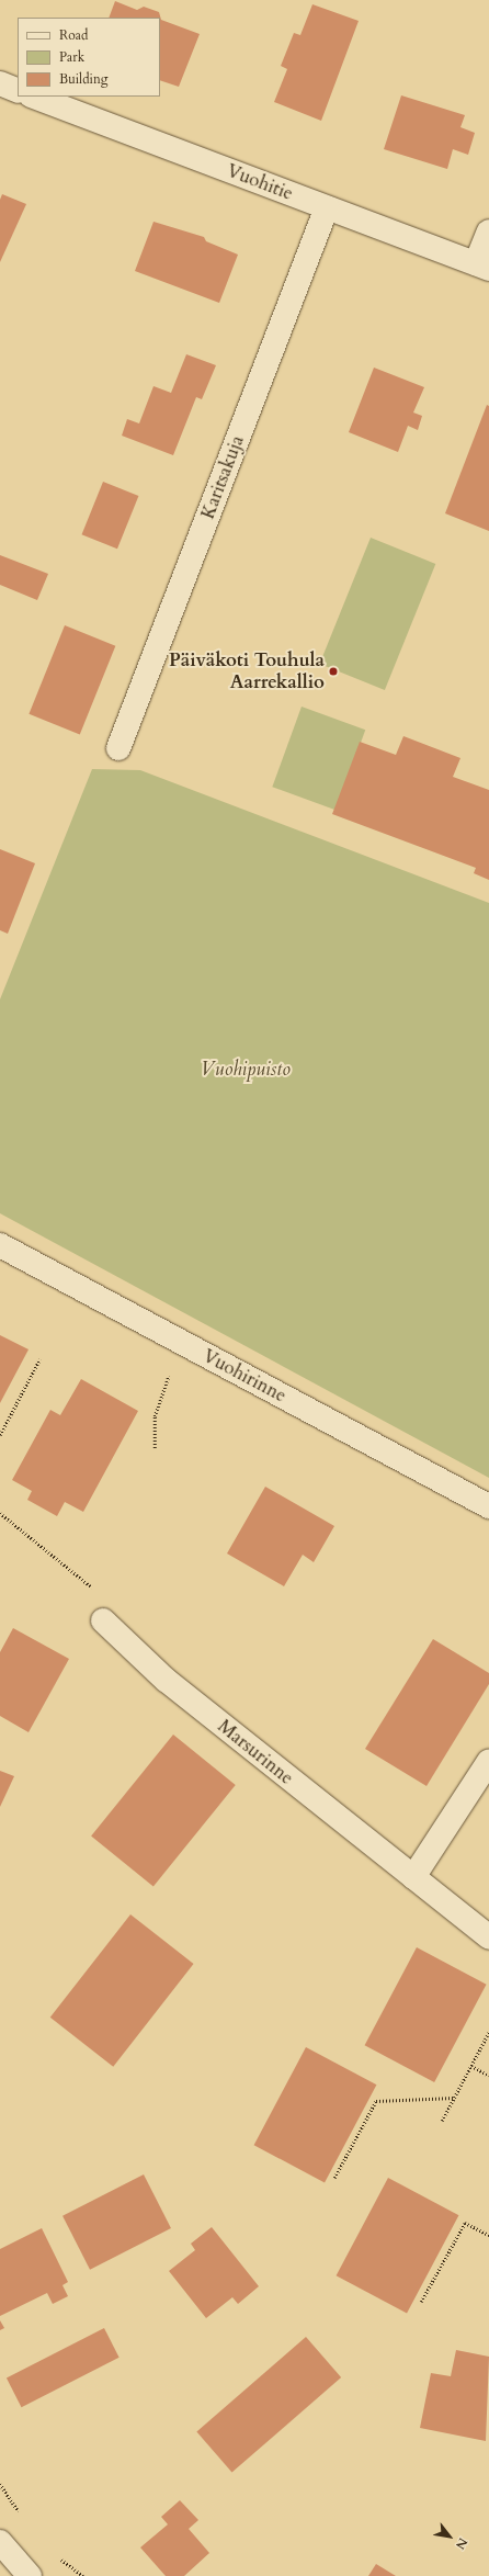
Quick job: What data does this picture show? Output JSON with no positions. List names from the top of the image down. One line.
{"streets":{"street":["Vuohitie","Karitsakuja","Vuohirinne","Marsurinne"]},"crossings":[["Vuohitie","Karitsakuja"]],"parks":["Vuohipuisto"],"places":["Päiväkoti Touhula Aarrekallio"],"legend":["Road","Park","Building"],"north":"bottom right"}
